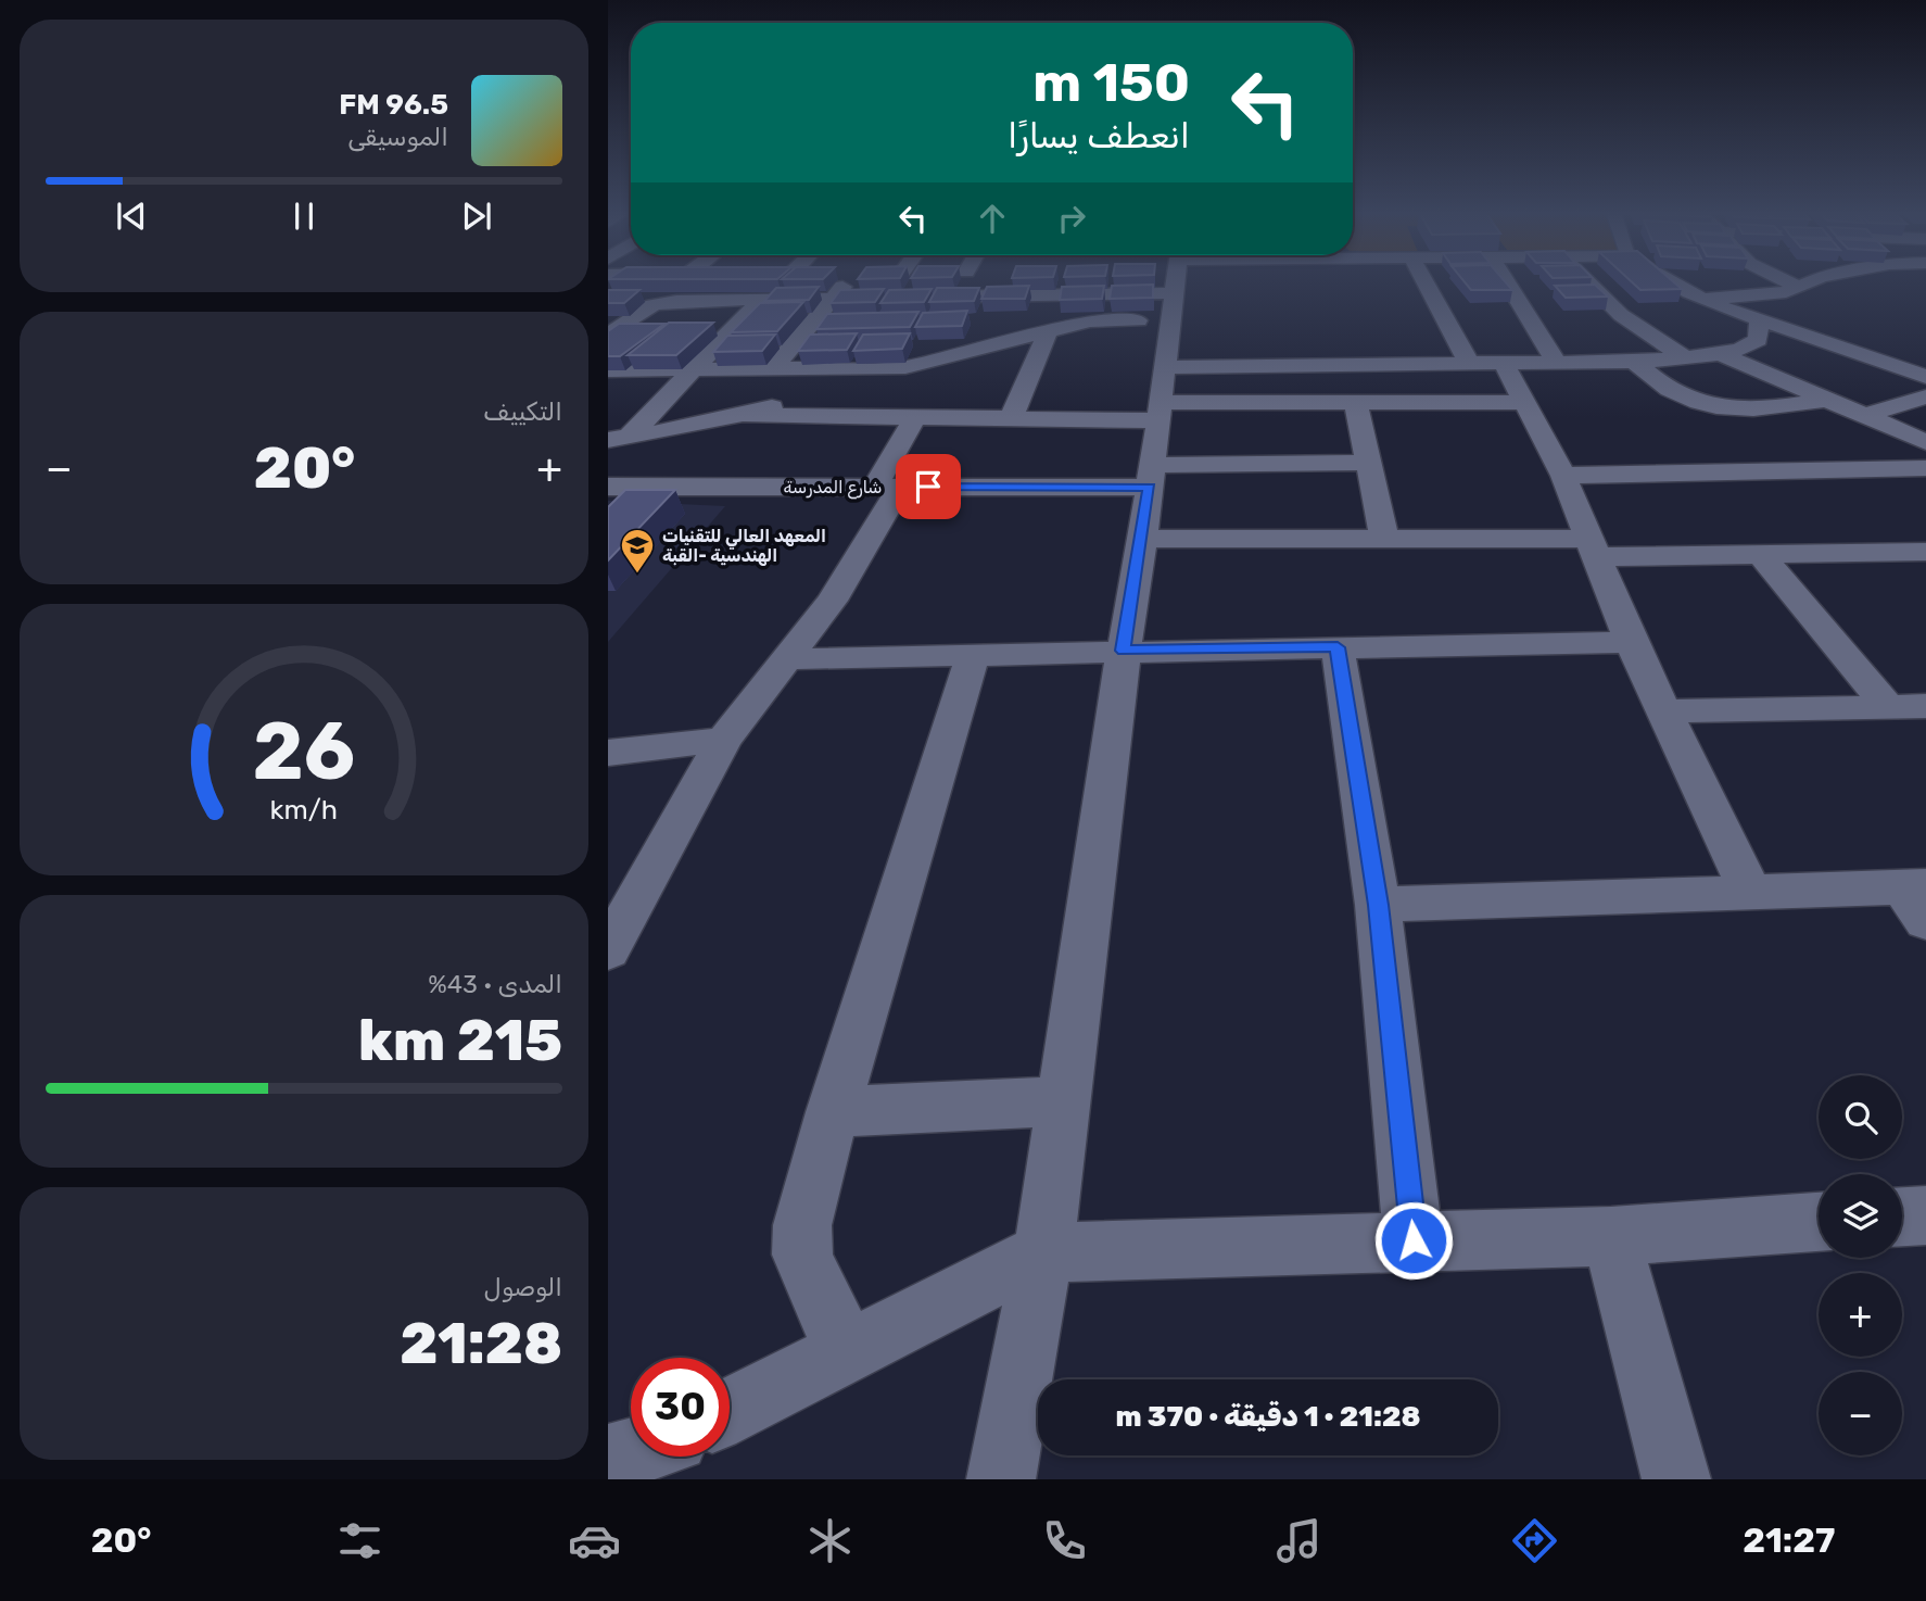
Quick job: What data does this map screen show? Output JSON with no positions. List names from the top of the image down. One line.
{"streets":{"street":["شارع المدرسة"]},"places":{"school or university":["المعهد العالي للتقنيات الهندسية -القبة"]},"page":{"turn":["150 m","انعطف يسارًا"],"song":["96.5 FM","الموسيقى"],"tile":["التكييف",["المدى · 43%","215 km"],["الوصول","21:28"]],"heat":["−","20°","+"],"map_buttons":["+","−"],"limit":"30","trip":"21:28 · 1 دقيقة · 370 m","tabs":["21:27","20°"],"gauge":["26","km/h"]}}
